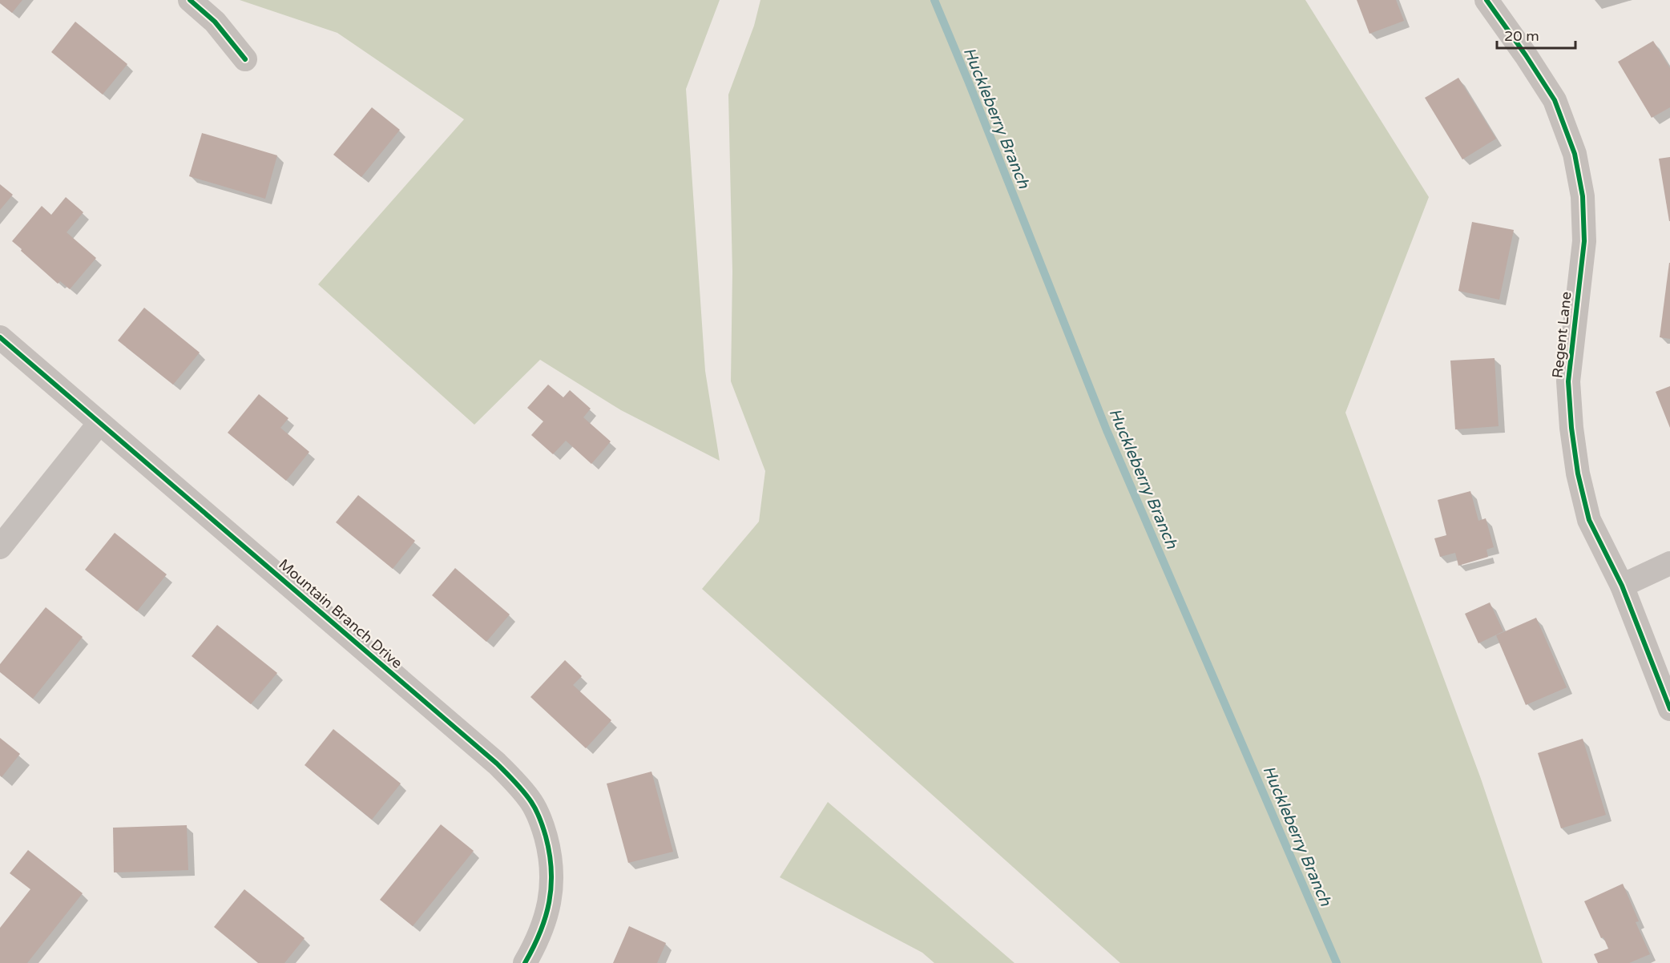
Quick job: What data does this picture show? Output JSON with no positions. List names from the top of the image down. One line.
{"streets":{"street":["Regent Lane","Mountain Branch Drive"]},"water":["Huckleberry Branch"],"scale_bar":"20 m"}
